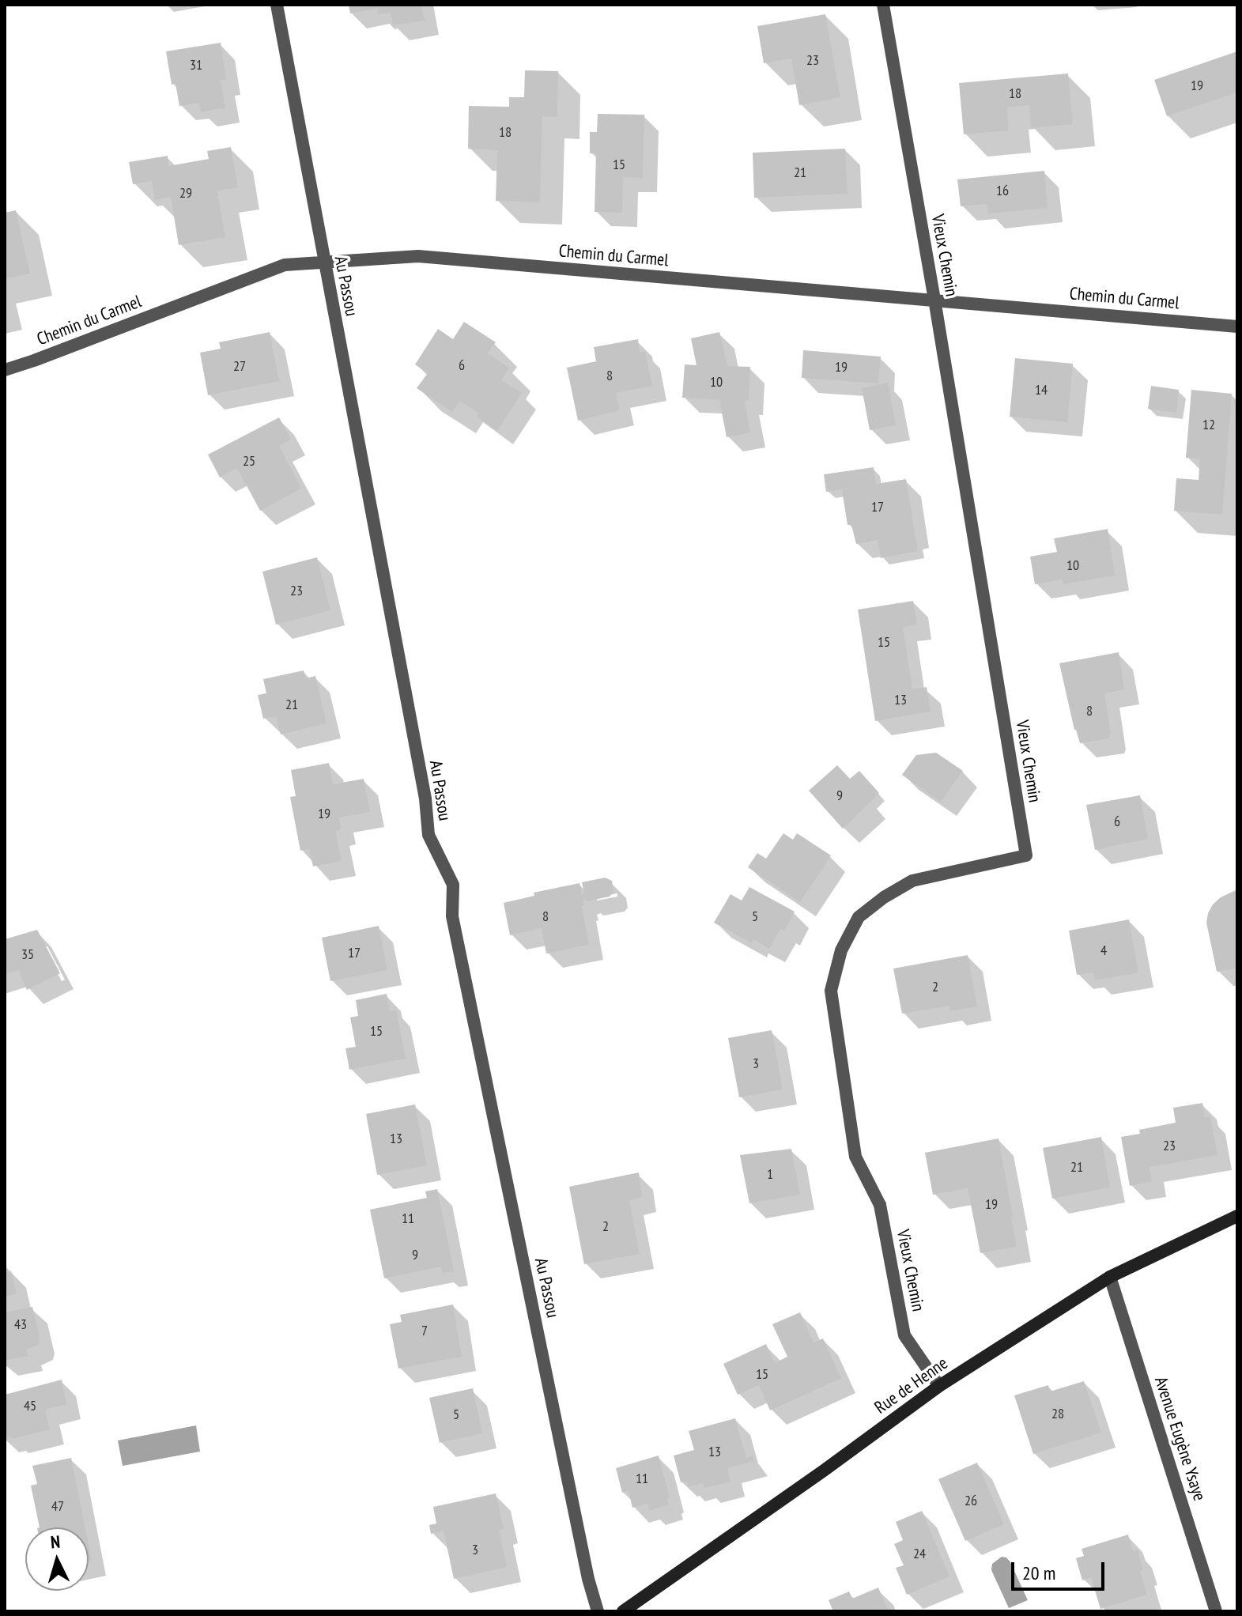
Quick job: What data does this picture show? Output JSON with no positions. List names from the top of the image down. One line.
{"streets":{"street":["Vieux Chemin","Chemin du Carmel","Au Passou","Rue de Henne","Avenue Eugène Ysaye"]},"crossings":[["Vieux Chemin","Chemin du Carmel"],["Vieux Chemin","Rue de Henne"],["Chemin du Carmel","Au Passou"],["Rue de Henne","Avenue Eugène Ysaye"]],"house_numbers":["23","31","19","18","18","15","21","16","29","6","27","19","8","10","14","12","25","17","10","23","15","13","21","8","9","19","6","8","5","4","17","35","2","15","3","13","23","21","1","19","11","2","9","43","7","15","45","28","5","13","11","26","47","3","24"],"scale_bar":"20 m","north":"top"}
